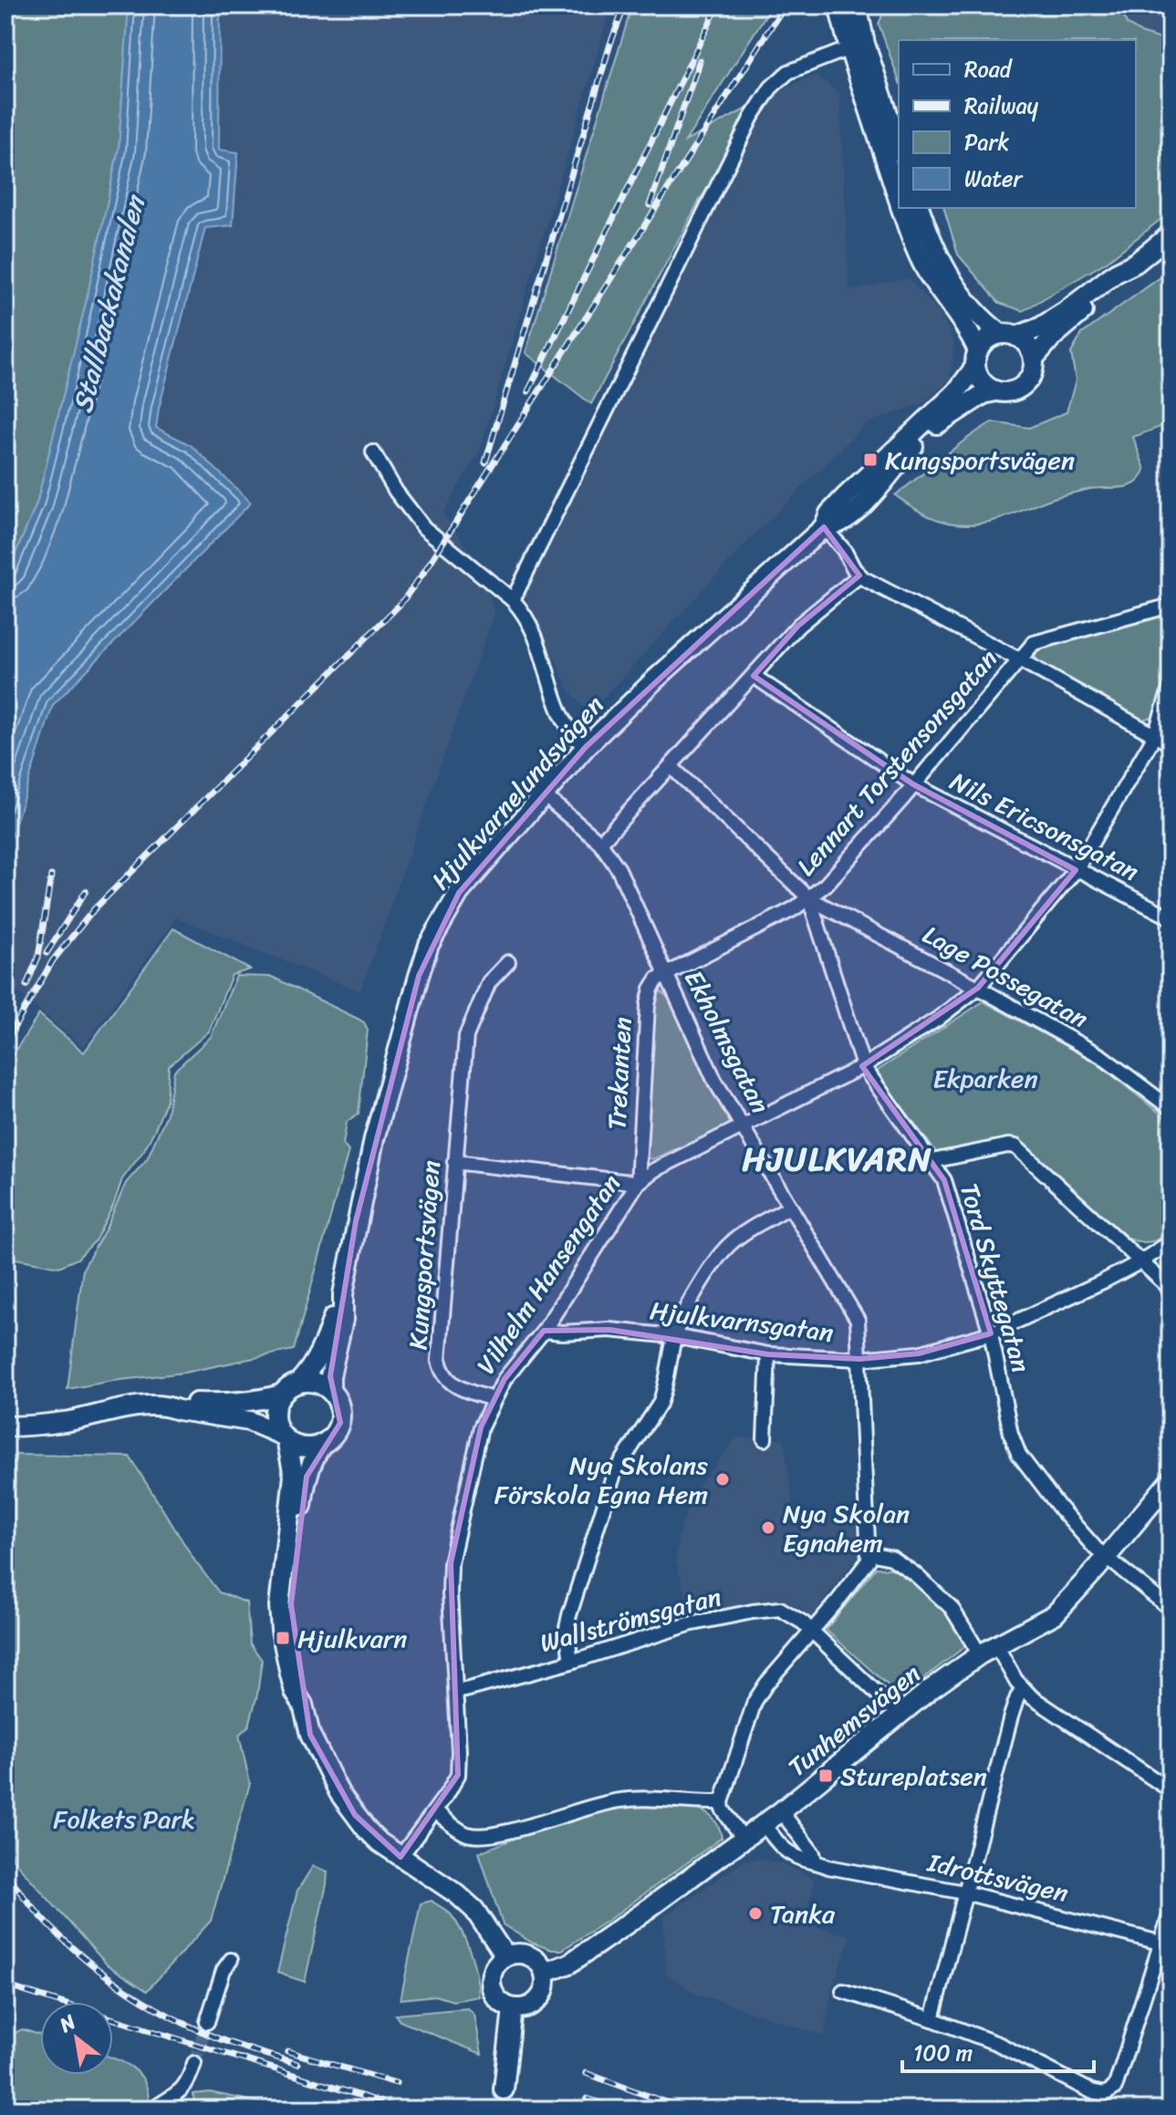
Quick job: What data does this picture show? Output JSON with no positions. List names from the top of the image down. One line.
{"streets":{"street":["Lennart Torstensonsgatan","Hjulkvarnelundsvägen","Nils Ericsonsgatan","Lage Possegatan","Ekholmsgatan","Trekanten","Kungsportsvägen","Vilhelm Hansengatan","Tord Skyttegatan","Hjulkvarnsgatan","Wallströmsgatan","Tunhemsvägen","Idrottsvägen"]},"crossings":[["Lennart Torstensonsgatan","Nils Ericsonsgatan"],["Lennart Torstensonsgatan","Lage Possegatan"],["Lennart Torstensonsgatan","Ekholmsgatan"],["Lennart Torstensonsgatan","Trekanten"],["Lennart Torstensonsgatan","Tord Skyttegatan"],["Hjulkvarnelundsvägen","Ekholmsgatan"],["Nils Ericsonsgatan","Vilhelm Hansengatan"],["Lage Possegatan","Vilhelm Hansengatan"],["Lage Possegatan","Tord Skyttegatan"],["Ekholmsgatan","Trekanten"],["Ekholmsgatan","Vilhelm Hansengatan"],["Ekholmsgatan","Hjulkvarnsgatan"],["Trekanten","Vilhelm Hansengatan"],["Kungsportsvägen","Vilhelm Hansengatan"],["Vilhelm Hansengatan","Tord Skyttegatan"],["Vilhelm Hansengatan","Hjulkvarnsgatan"],["Tord Skyttegatan","Hjulkvarnsgatan"],["Tord Skyttegatan","Tunhemsvägen"],["Tunhemsvägen","Idrottsvägen"]],"districts":["HJULKVARN"],"water":["Stallbackakanalen"],"parks":["Ekparken","Folkets Park"],"places":{"transit":["Kungsportsvägen","Hjulkvarn","Stureplatsen"],"other":["Nya Skolans Förskola Egna Hem","Nya Skolan Egnahem","Tanka"]},"legend":["Road","Railway","Park","Water"],"scale_bar":"100 m","north":"top left"}
